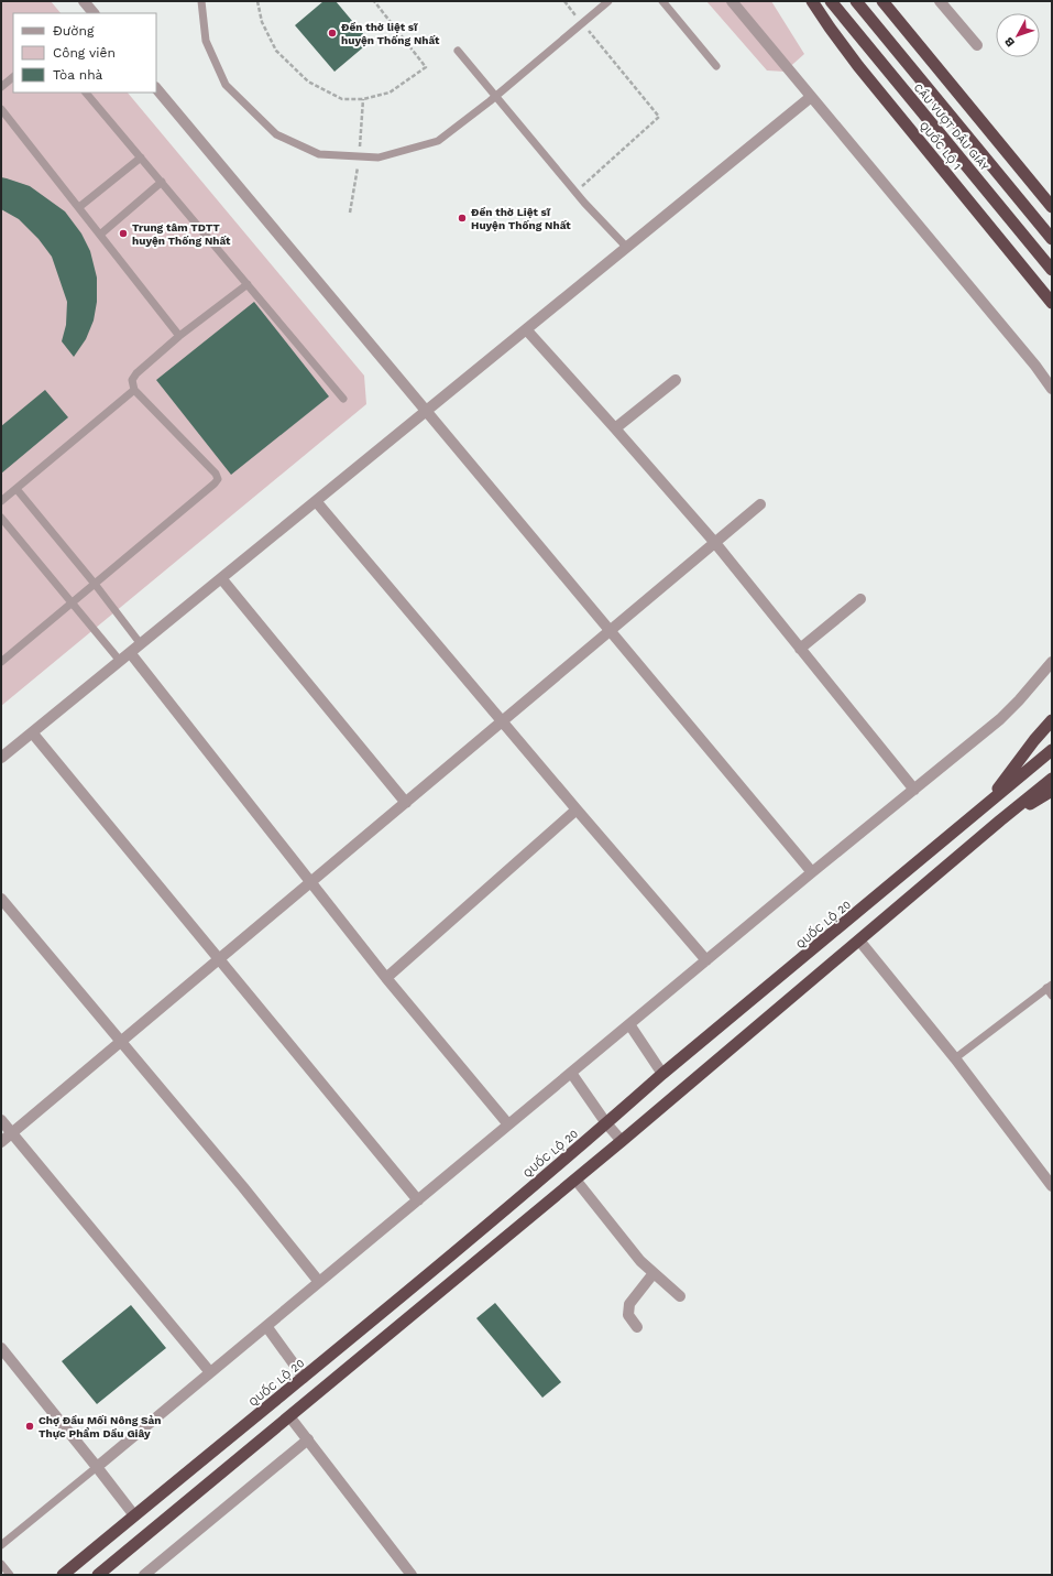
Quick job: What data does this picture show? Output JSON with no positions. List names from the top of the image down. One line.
{"streets":{"highway":["CẦU VƯỢT DẦU GIÂY","QUỐC LỘ 1","QUỐC LỘ 20"]},"places":["Đền thờ liệt sĩ huyện Thống Nhất","Đền thờ Liệt sĩ Huyện Thống Nhất","Trung tâm TDTT huyện Thống Nhất","Chợ Đầu Mối Nông Sản Thực Phẩm Dầu Giây"],"legend":["Đường","Công viên","Tòa nhà"],"north":"bottom left"}
